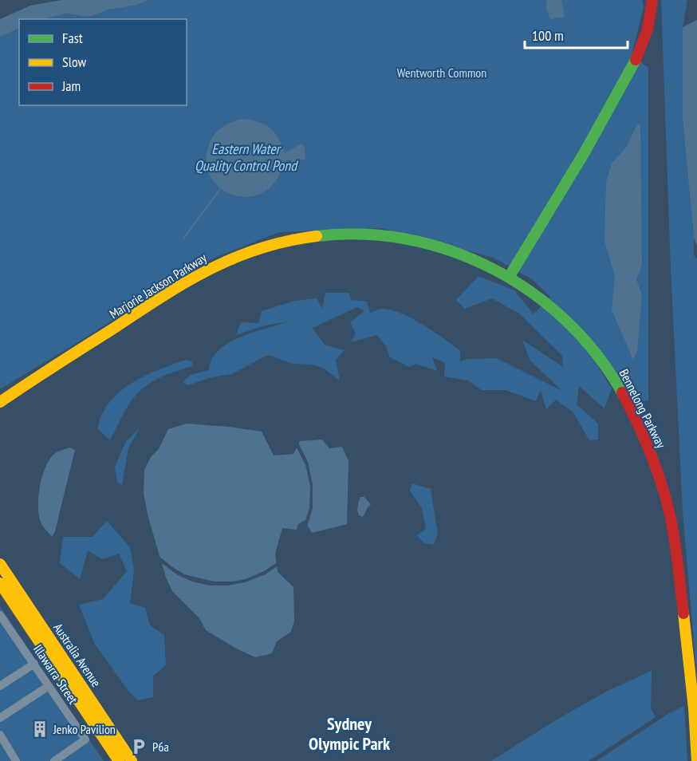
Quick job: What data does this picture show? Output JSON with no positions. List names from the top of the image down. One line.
{"streets":{"street":["Marjorie Jackson Parkway","Bennelong Parkway","Australia Avenue","Illawarra Street"]},"crossings":[["Marjorie Jackson Parkway","Bennelong Parkway"]],"districts":["Sydney Olympic Park"],"water":["Eastern Water Quality Control Pond"],"parks":["Wentworth Common"],"places":{"building":["Jenko Pavilion"],"parking":["P6a"]},"legend":["Fast","Slow","Jam"],"scale_bar":"100 m"}
